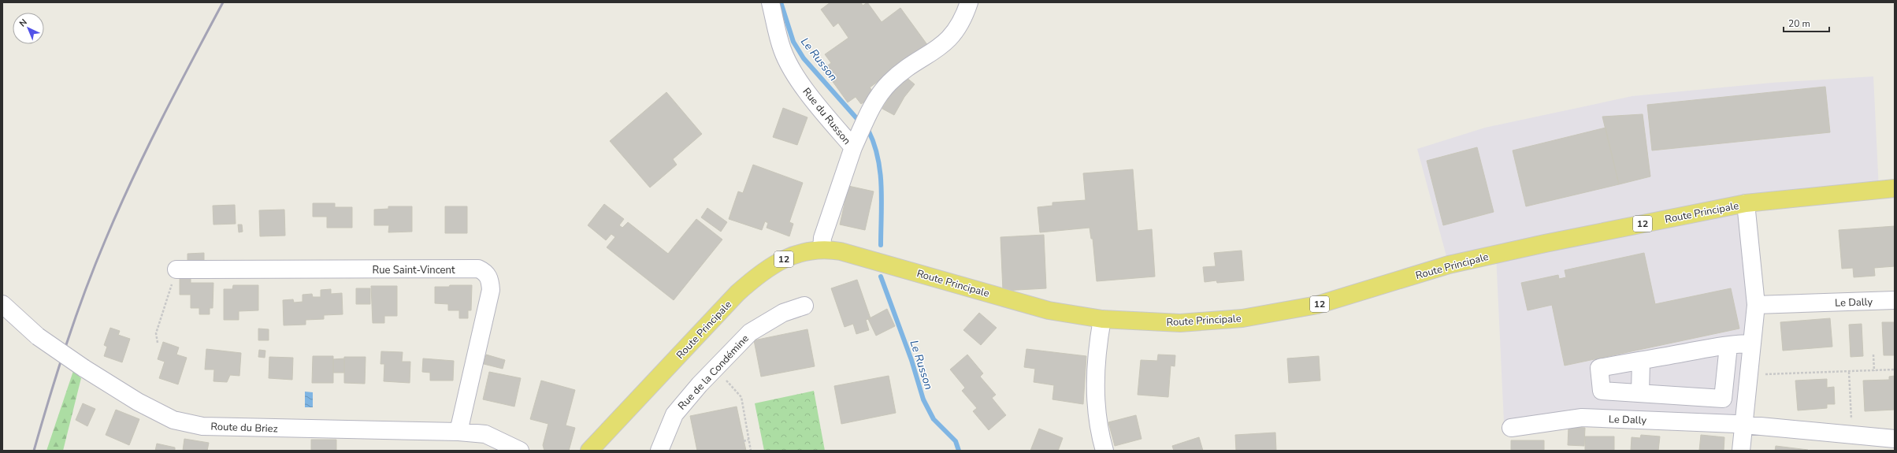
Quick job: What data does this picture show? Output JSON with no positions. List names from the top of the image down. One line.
{"streets":{"main road":["Route Principale","12"],"street":["Rue du Russon","Rue Saint-Vincent","Le Dally","Rue de la Condémine","Route du Briez"]},"crossings":[["Rue du Russon","Route Principale"],["Rue Saint-Vincent","Route du Briez"]],"water":["Le Russon"],"scale_bar":"20 m","north":"top left"}
